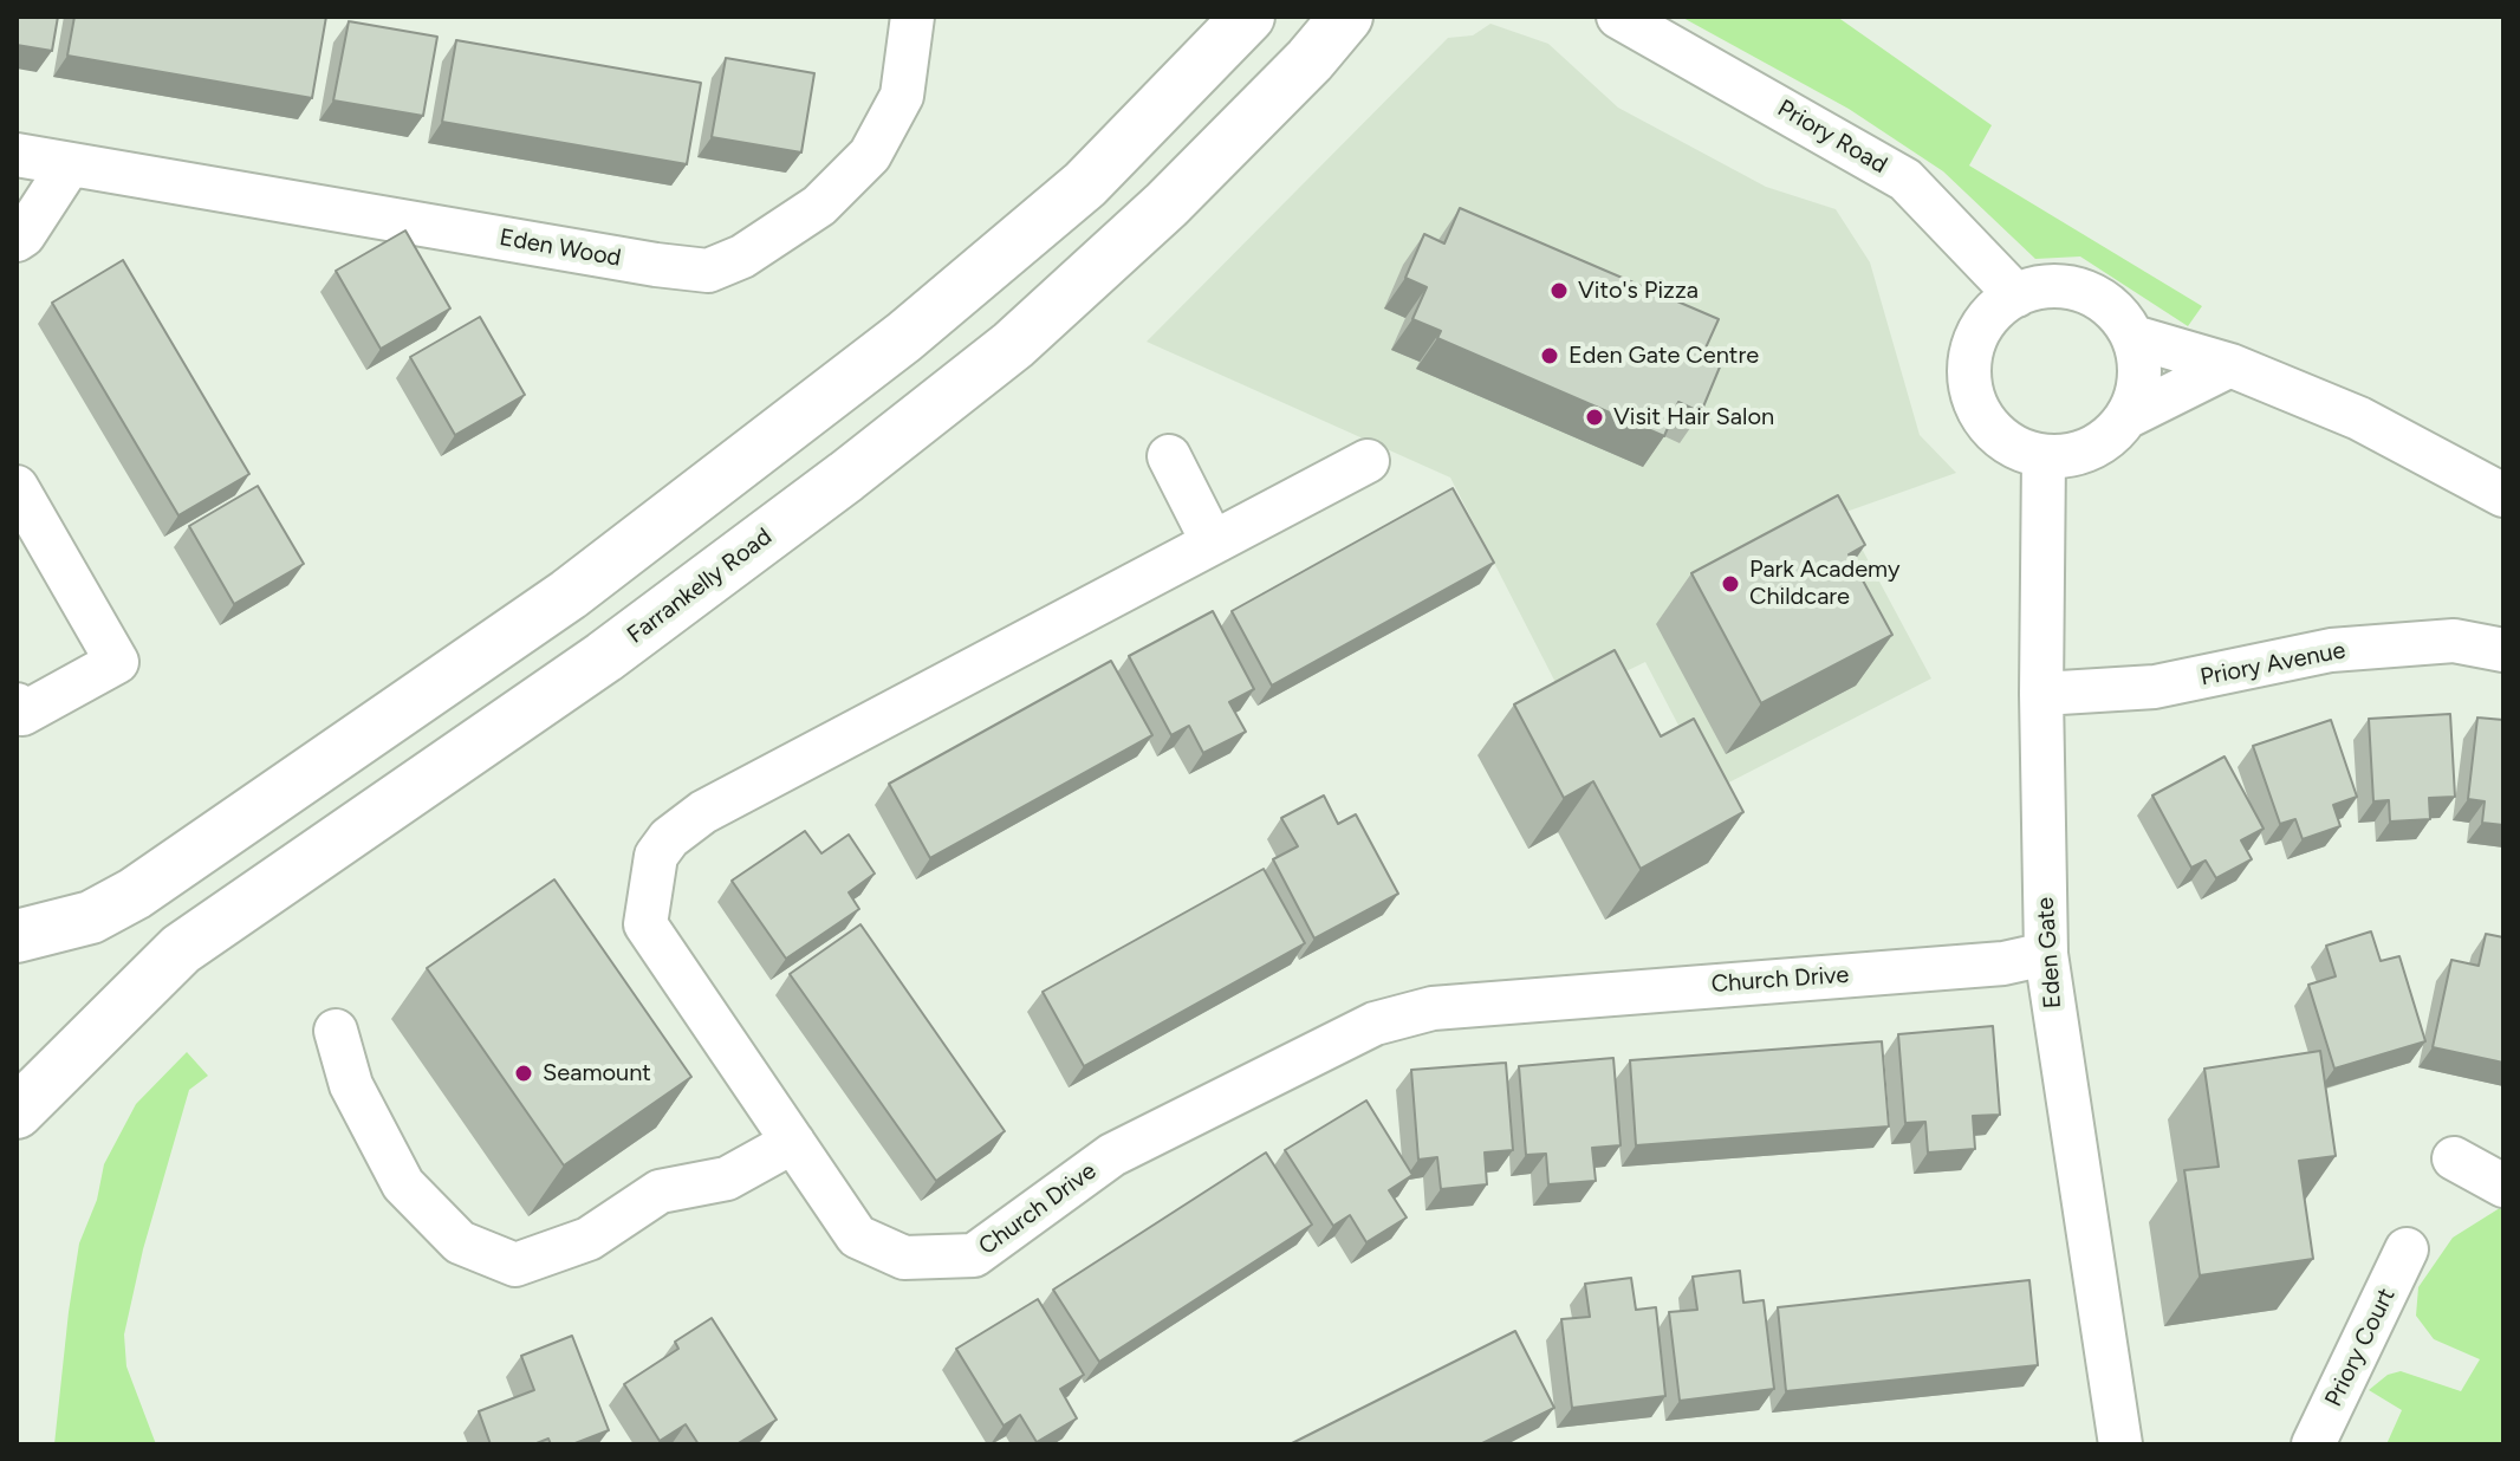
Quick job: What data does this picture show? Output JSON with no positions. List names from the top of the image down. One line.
{"streets":{"main road":["Farrankelly Road"],"street":["Priory Road","Eden Wood","Priory Avenue","Eden Gate","Church Drive","Priory Court"]},"crossings":[["Priory Road","Eden Gate"],["Priory Avenue","Eden Gate"],["Eden Gate","Church Drive"]],"places":["Vito's Pizza","Eden Gate Centre","Visit Hair Salon","Park Academy Childcare","Seamount"]}
